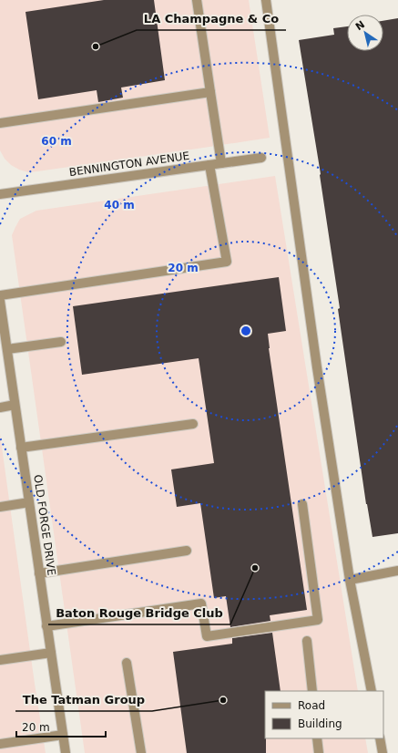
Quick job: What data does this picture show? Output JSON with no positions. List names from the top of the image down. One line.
{"streets":{"street":["BENNINGTON AVENUE","OLD FORGE DRIVE"]},"places":["LA Champagne & Co","Baton Rouge Bridge Club","The Tatman Group"],"legend":["Road","Building"],"scale_bar":"20 m","north":"top left","rings":["60 m","40 m","20 m"]}
